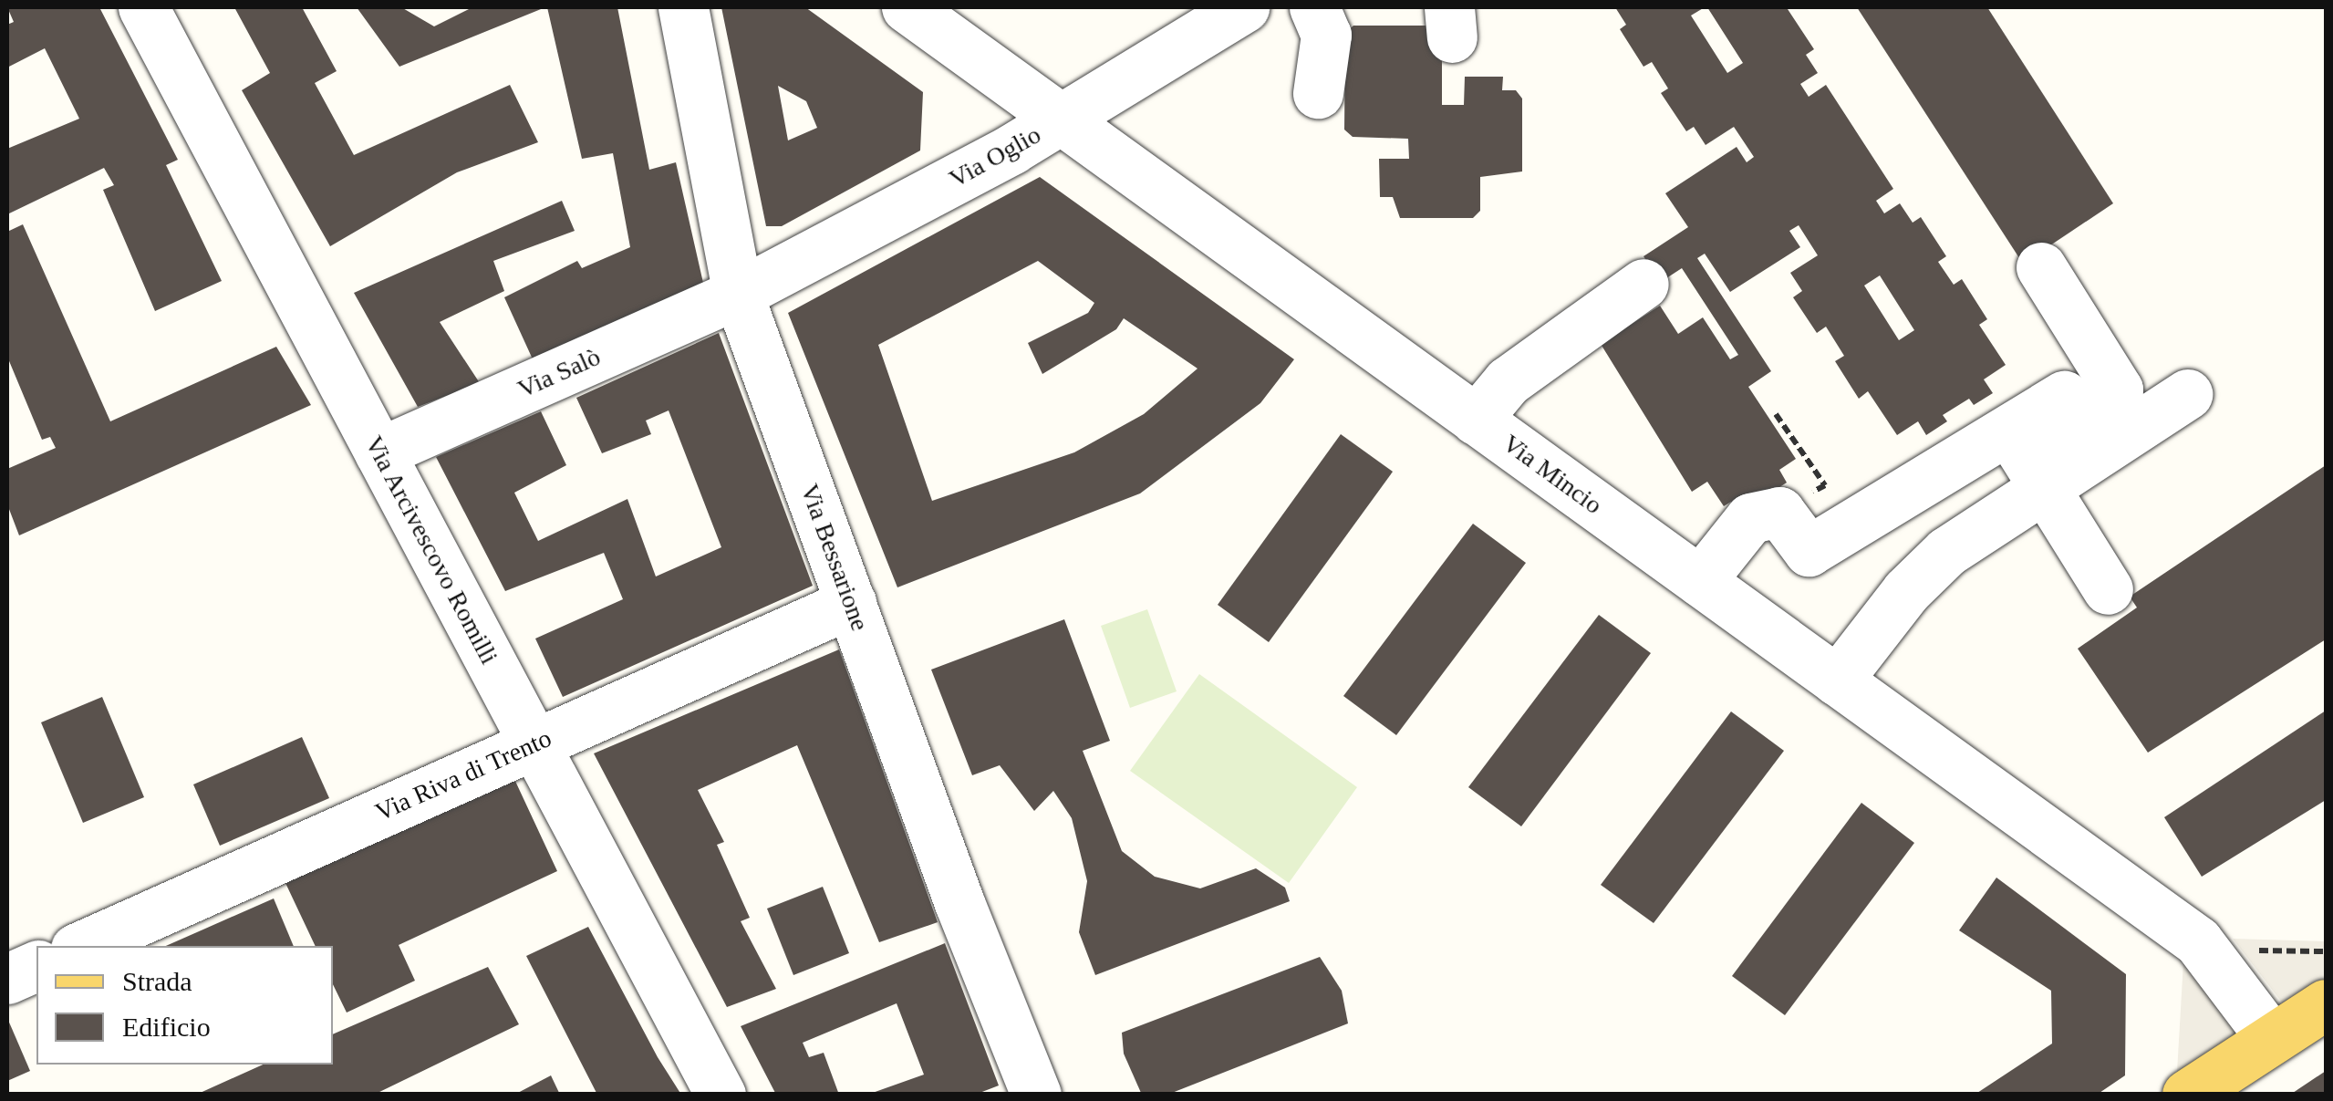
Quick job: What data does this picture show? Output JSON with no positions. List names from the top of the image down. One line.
{"streets":{"street":["Via Oglio","Via Salò","Via Mincio","Via Arcivescovo Romilli","Via Bessarione","Via Riva di Trento"]},"crossings":[["Via Oglio","Via Salò"],["Via Oglio","Via Mincio"],["Via Oglio","Via Bessarione"],["Via Salò","Via Arcivescovo Romilli"],["Via Salò","Via Bessarione"],["Via Arcivescovo Romilli","Via Riva di Trento"],["Via Bessarione","Via Riva di Trento"]],"legend":["Strada","Edificio"]}
